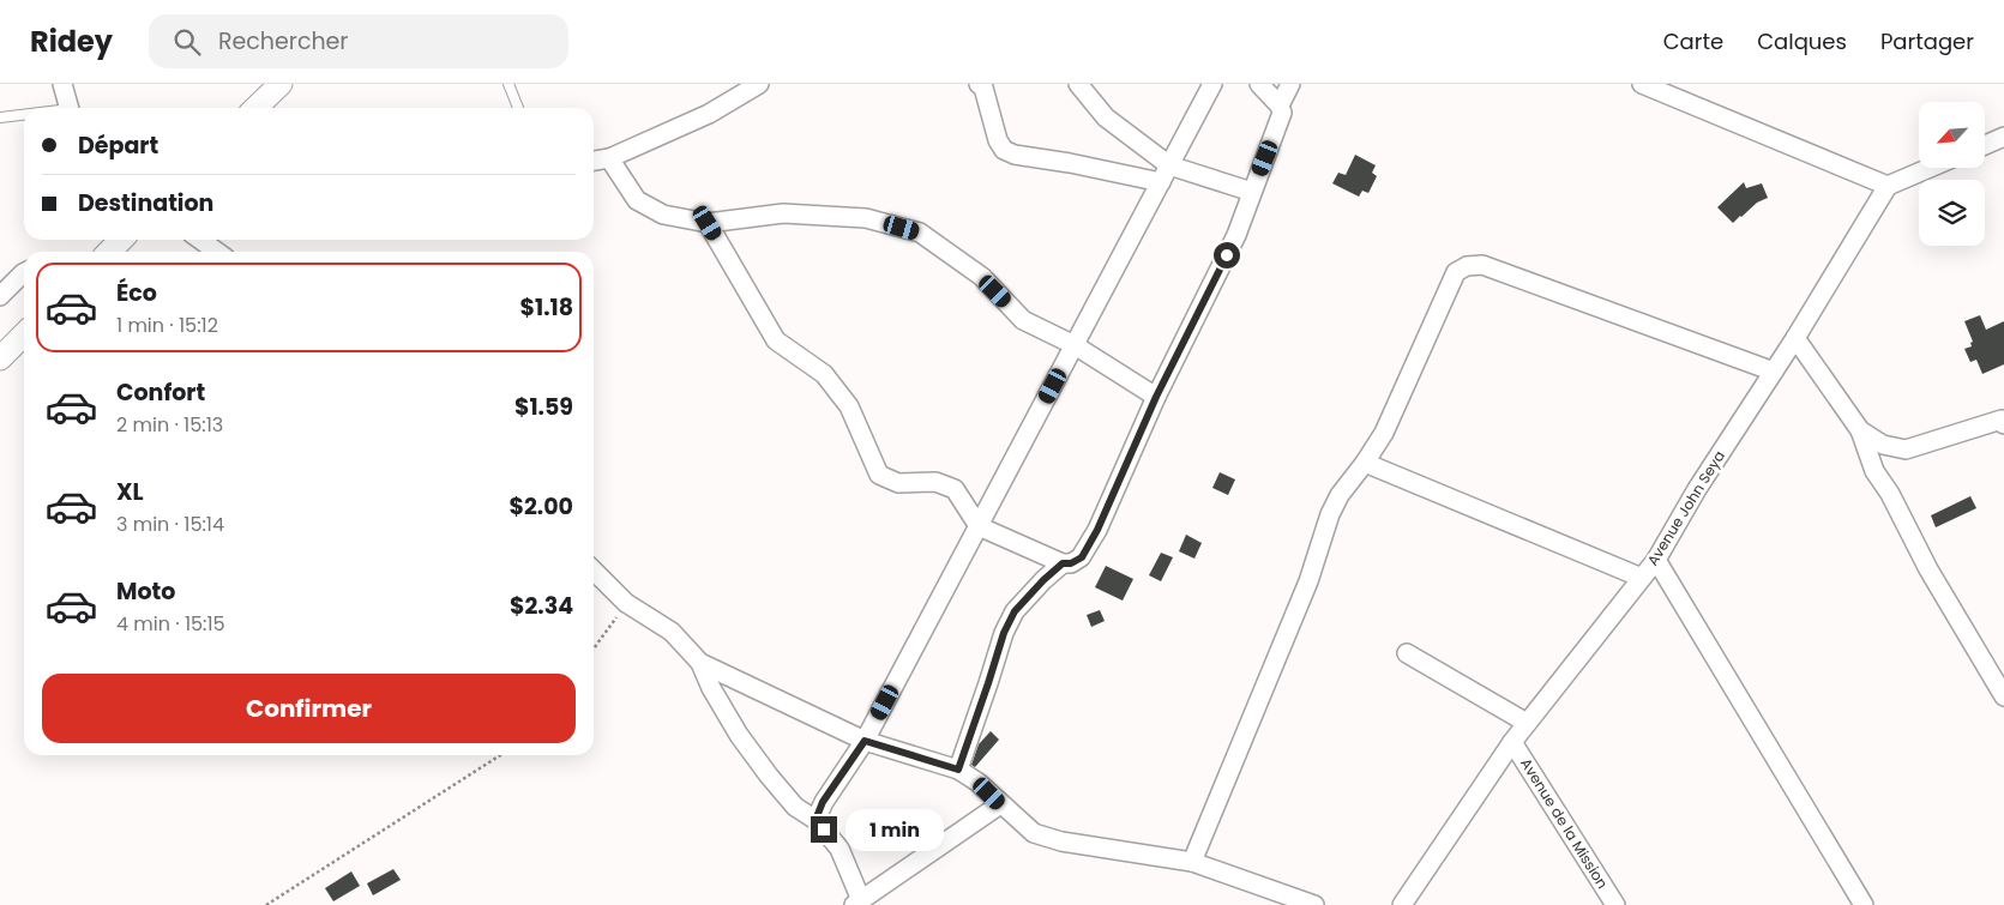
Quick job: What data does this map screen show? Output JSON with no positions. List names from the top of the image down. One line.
{"streets":{"street":["Avenue John Seya","Avenue de la Mission"]},"crossings":[["Avenue John Seya","Avenue de la Mission"]],"north":"bottom left","page":{"header":"Ridey","search":"Rechercher","nav":["Carte","Calques","Partager"],"banner":["Départ","Destination"],"list":[{"name":"Éco","note":"1 min · 15:12","value":"$1.18"},{"name":"Confort","note":"2 min · 15:13","value":"$1.59"},{"name":"XL","note":"3 min · 15:14","value":"$2.00"},{"name":"Moto","note":"4 min · 15:15","value":"$2.34"}],"buttons":"Confirmer","bubble":"1 min"}}
